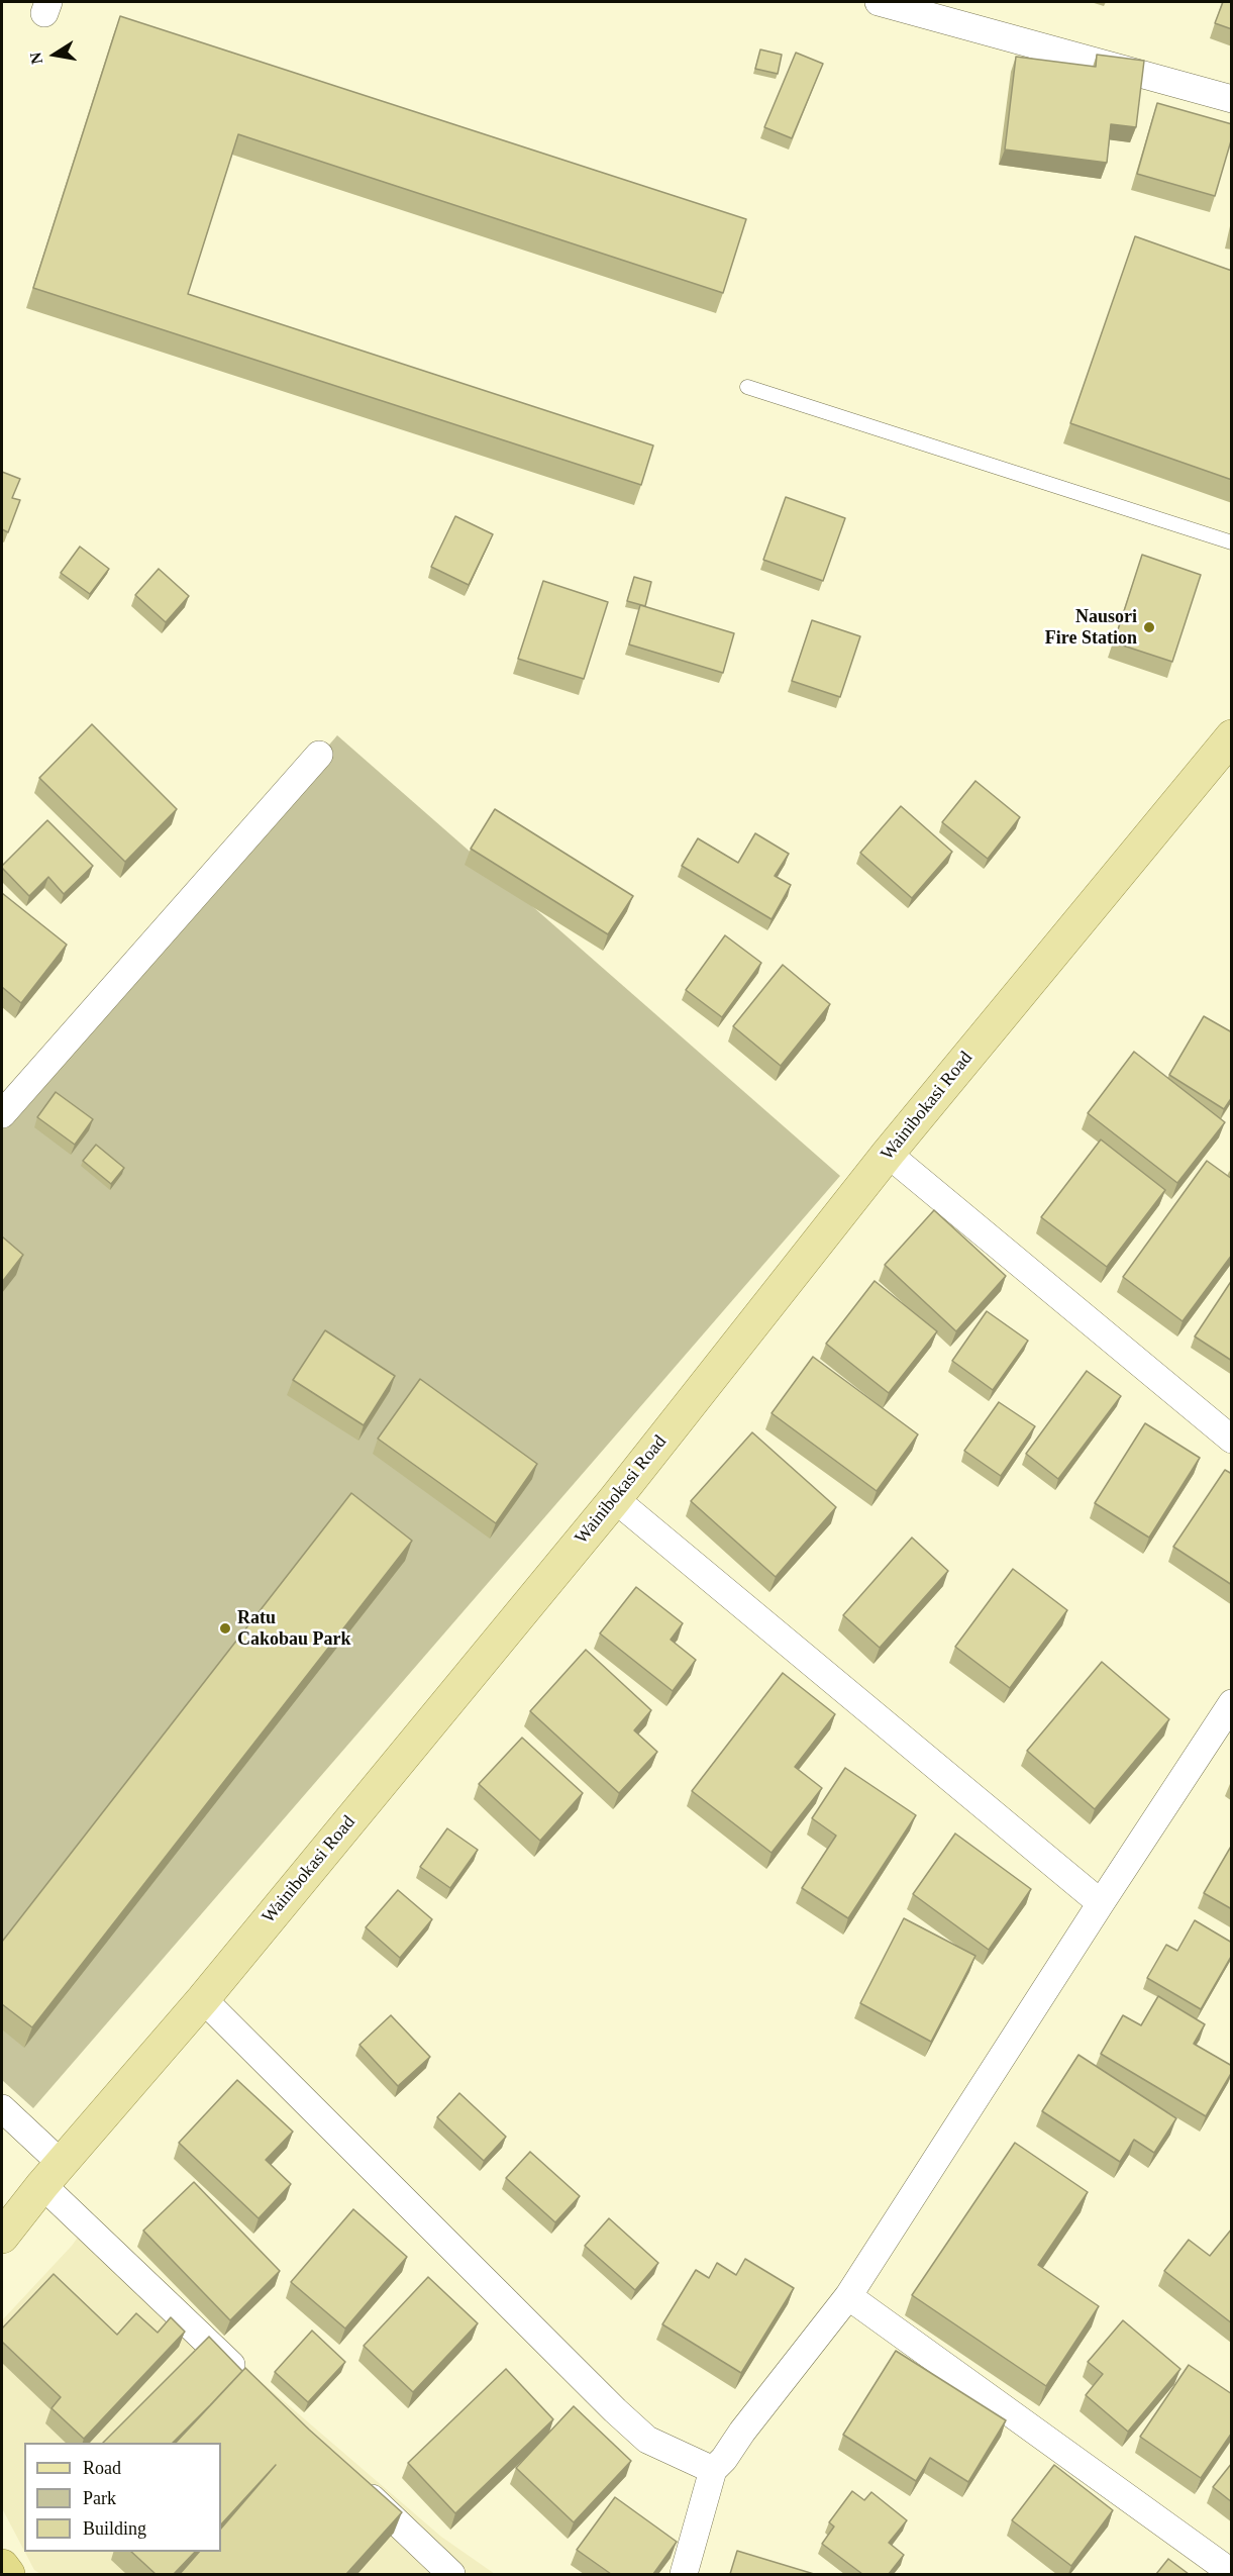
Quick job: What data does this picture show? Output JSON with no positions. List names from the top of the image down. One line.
{"streets":{"main road":["Wainibokasi Road"]},"places":["Nausori Fire Station","Ratu Cakobau Park"],"legend":["Road","Park","Building"],"north":"left"}
